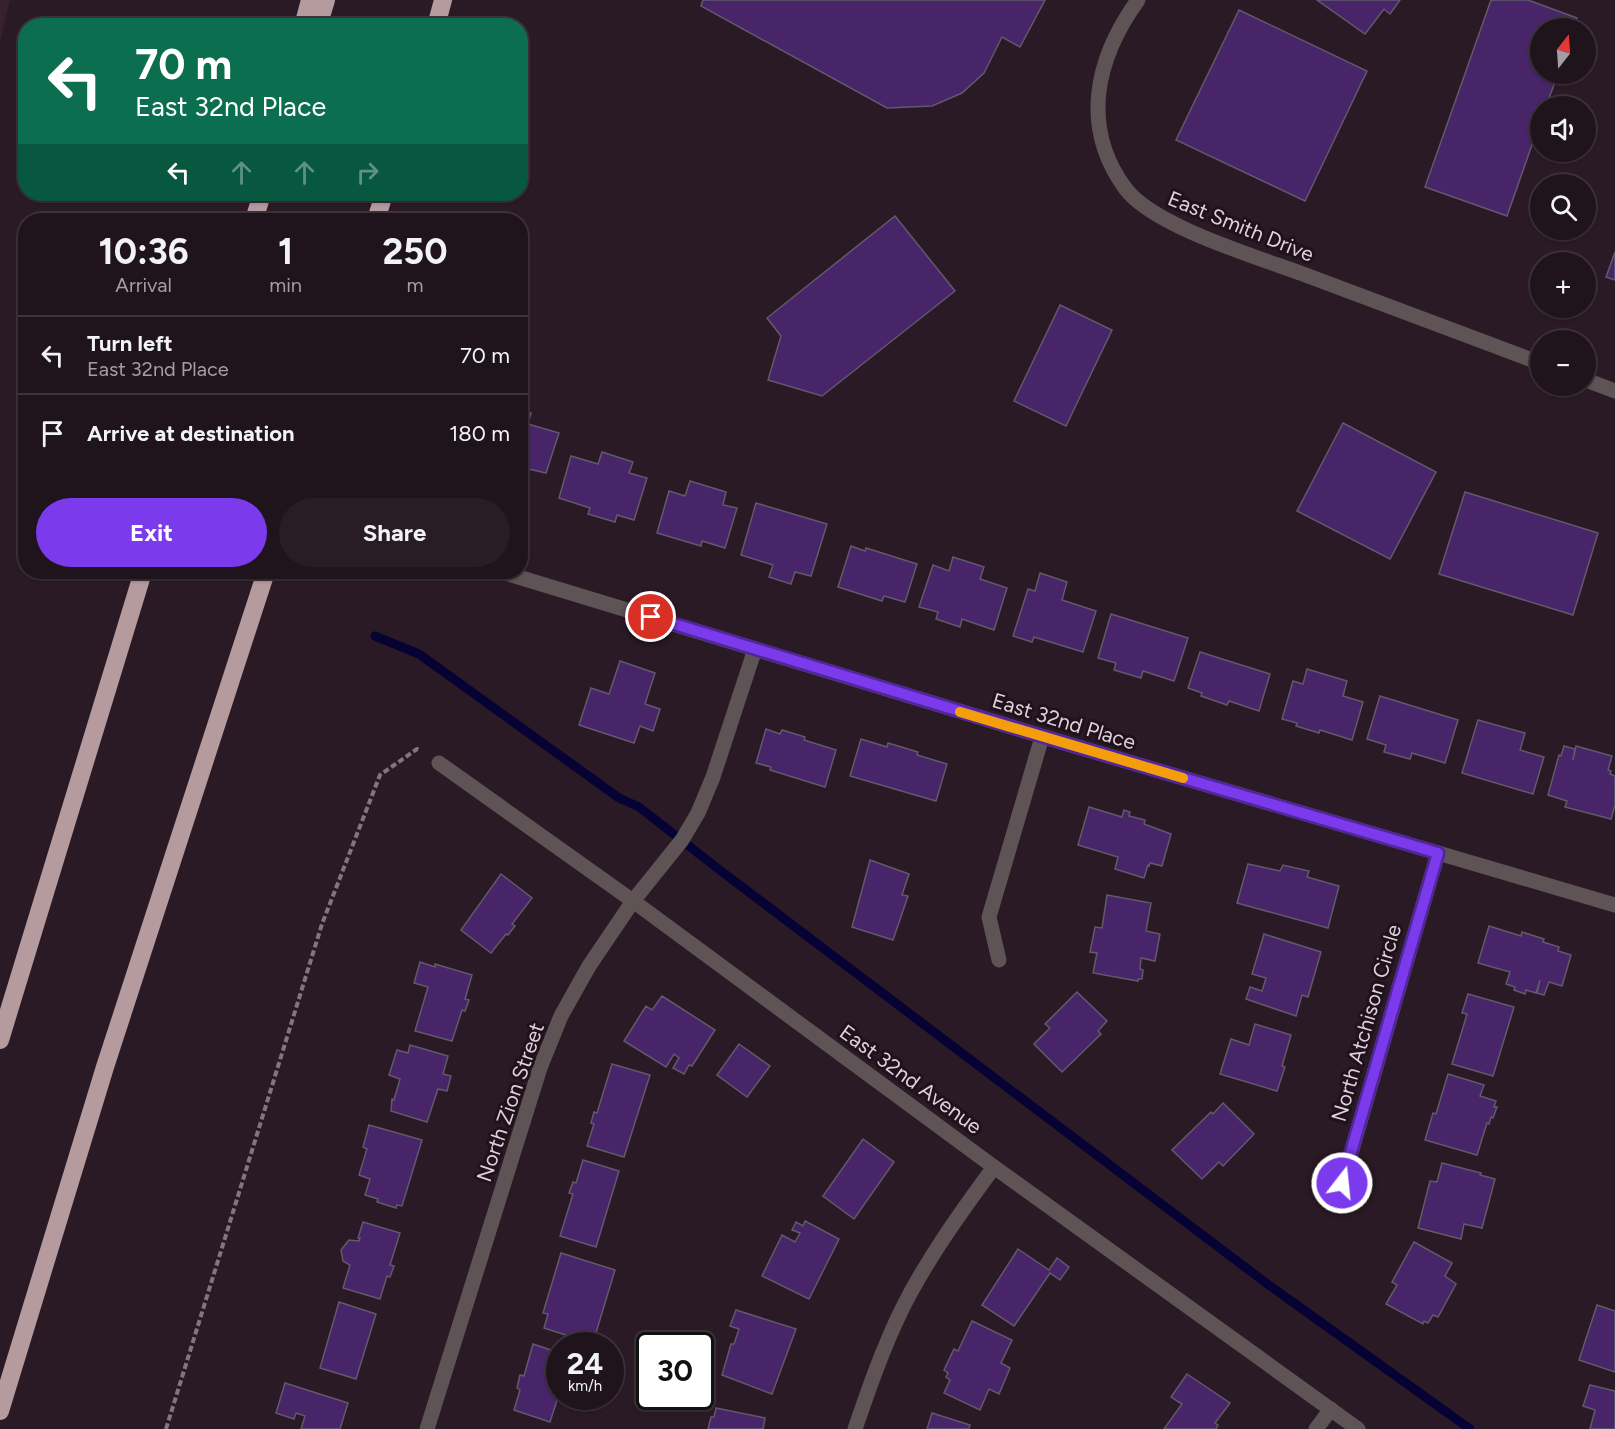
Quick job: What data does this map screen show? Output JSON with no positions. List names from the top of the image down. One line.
{"streets":{"street":["East Smith Drive","East 32nd Place","North Atchison Circle","East 32nd Avenue","North Zion Street"]},"crossings":[["East 32nd Place","North Atchison Circle"],["East 32nd Place","North Zion Street"],["East 32nd Avenue","North Zion Street"]],"north":"top","page":{"map_buttons":["+","−"],"turn":["70 m","East 32nd Place"],"eta":["10:36","Arrival","1","min","250","m"],"list":[{"name":"Turn left","note":"East 32nd Place","value":"70 m"},{"name":"Arrive at destination","value":"180 m"}],"buttons":["Exit","Share"],"speed":"24 km/h","limit":"30"}}
